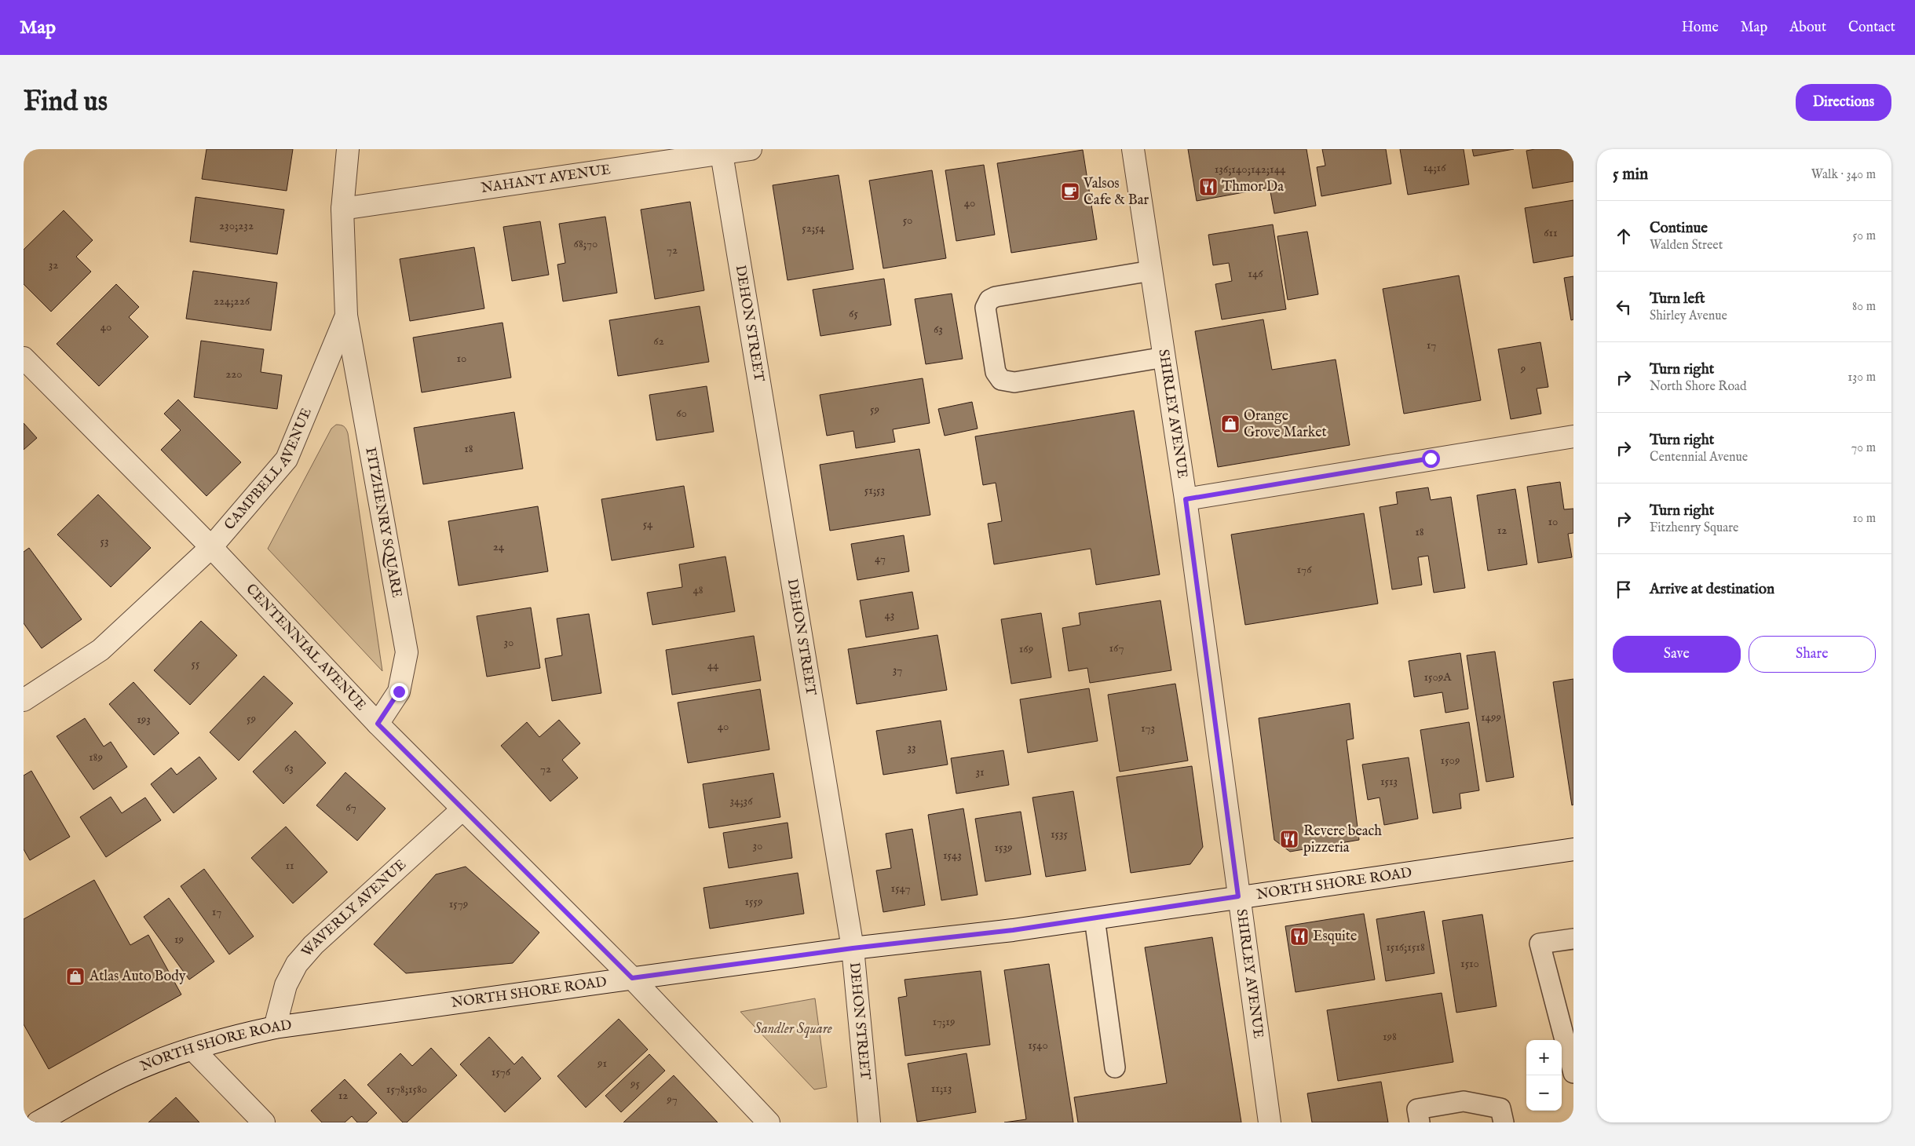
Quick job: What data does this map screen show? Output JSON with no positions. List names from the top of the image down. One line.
{"streets":{"street":["NAHANT AVENUE","DEHON STREET","SHIRLEY AVENUE","CAMPBELL AVENUE","FITZHENRY SQUARE","CENTENNIAL AVENUE","NORTH SHORE ROAD","WAVERLY AVENUE"]},"crossings":[["NAHANT AVENUE","DEHON STREET"],["NAHANT AVENUE","CAMPBELL AVENUE"],["DEHON STREET","NORTH SHORE ROAD"],["SHIRLEY AVENUE","NORTH SHORE ROAD"],["CAMPBELL AVENUE","FITZHENRY SQUARE"],["CAMPBELL AVENUE","CENTENNIAL AVENUE"],["FITZHENRY SQUARE","CENTENNIAL AVENUE"],["CENTENNIAL AVENUE","NORTH SHORE ROAD"],["CENTENNIAL AVENUE","WAVERLY AVENUE"],["NORTH SHORE ROAD","WAVERLY AVENUE"]],"parks":["Sandler Square"],"places":{"restaurant":["Thmor Da","Revere beach pizzeria","Esquite"],"cafe":["Valsos Cafe & Bar"],"shop":["Orange Grove Market","Atlas Auto Body"]},"house_numbers":["14;16","136;140;142;144","40","50","230;232","52;54","611","68;70","72","32","146","224;226","65","40","63","62","17","10","9","220","59","60","18","51;53","10","54","12","18","53","24","47","176","48","43","30","167","169","55","44","37","1509A","1499","59","193","40","173","33","189","1509","63","72","31","1513","34;36","67","1535","30","1539","1543","11","1547","1559","1579","17","19","1516;1518","1510","17;19","198","1540","91","1576","95","11;13","1578;1580","12","97"],"page":{"header":"Map","nav":["Home","Map","About","Contact"],"buttons":["Directions",["Save","Share"]],"title":"Find us","heading":["5 min","Walk · 340 m"],"list":[["Continue","Walden Street","50 m"],["Turn left","Shirley Avenue","80 m"],["Turn right","North Shore Road","130 m"],["Turn right","Centennial Avenue","70 m"],["Turn right","Fitzhenry Square","10 m"],"Arrive at destination"],"map_buttons":["+","−"]}}
